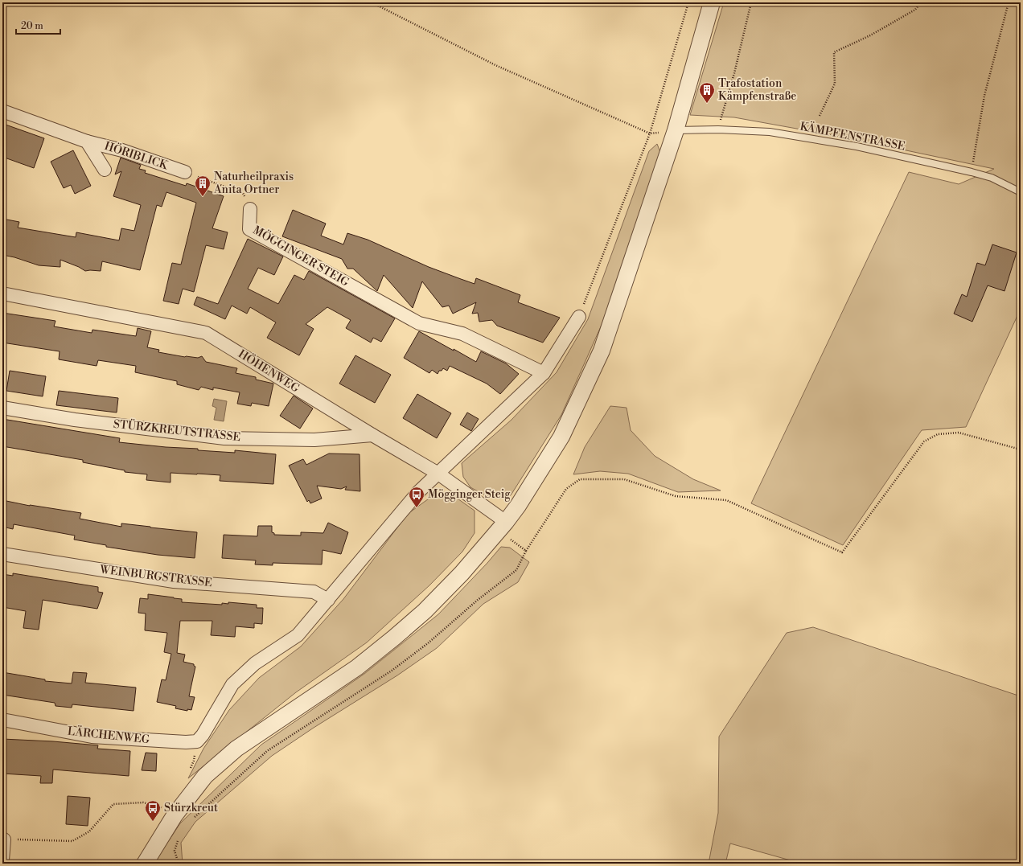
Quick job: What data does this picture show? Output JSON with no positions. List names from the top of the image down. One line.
{"streets":{"street":["HÖRIBLICK","MÖGGINGER STEIG","HÖHENWEG","STÜRZKREUTSTRASSE","WEINBURGSTRASSE","LÄRCHENWEG"],"lane":["KÄMPFENSTRASSE"]},"crossings":[["HÖHENWEG","STÜRZKREUTSTRASSE"],["WEINBURGSTRASSE","LÄRCHENWEG"]],"places":{"building":["Trafostation Kämpfenstraße","Naturheilpraxis Anita Ortner"],"bus stop":["Mögginger Steig","Stürzkreut"]},"scale_bar":"20 m"}
